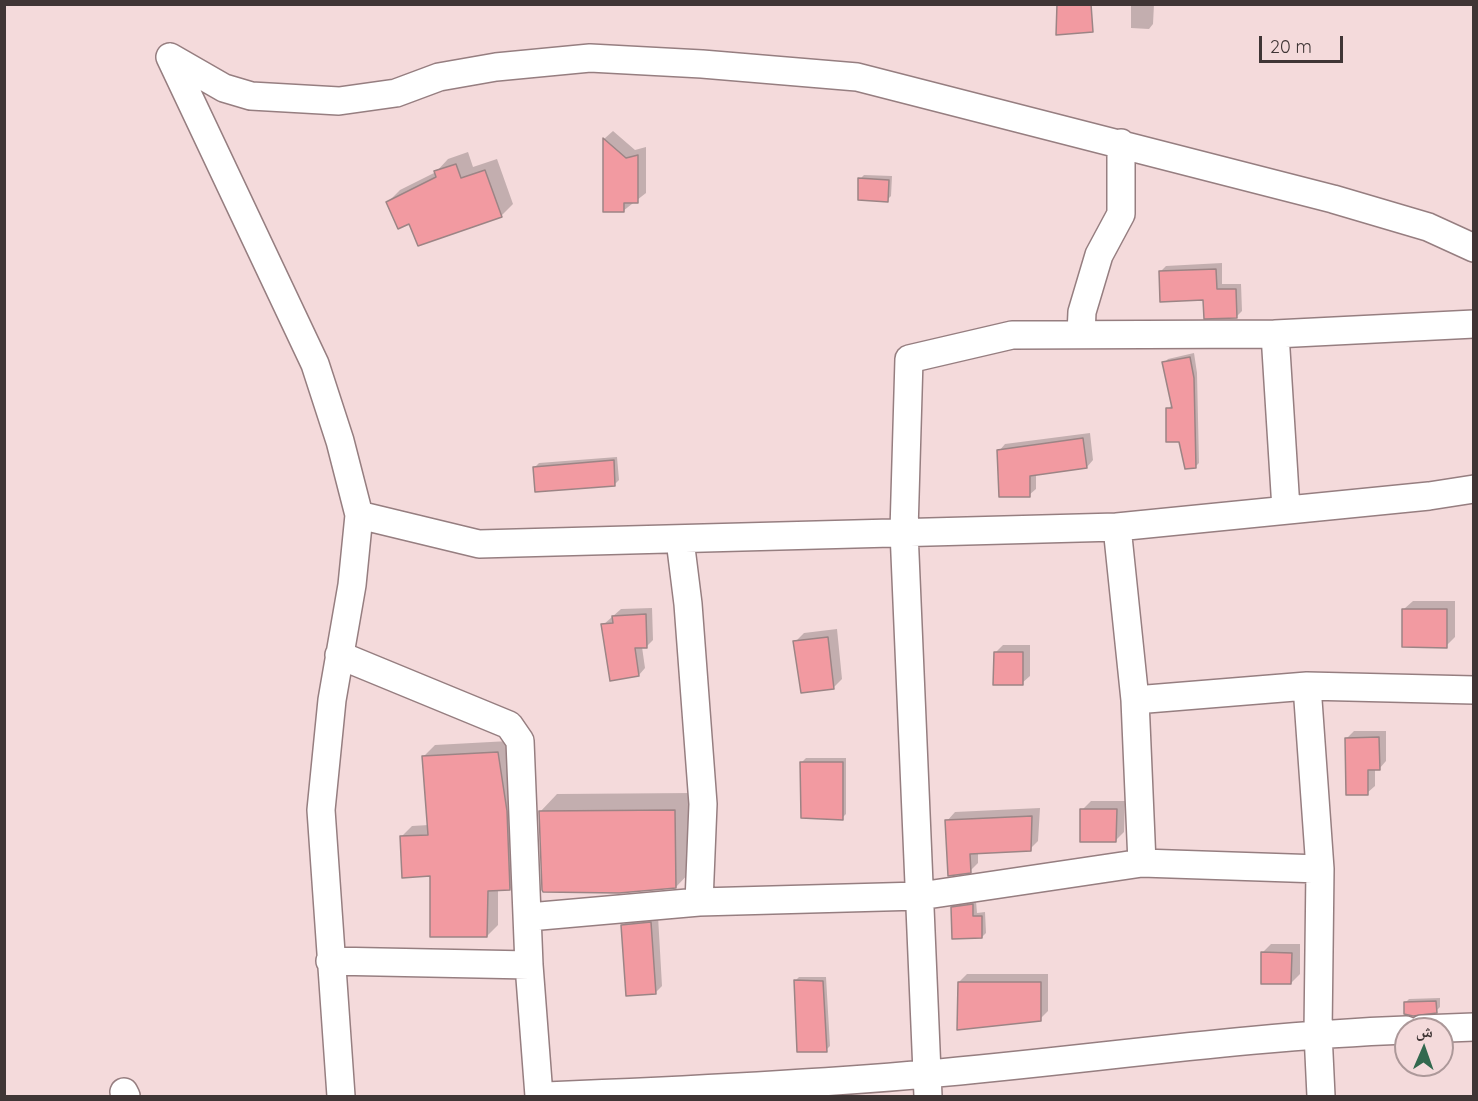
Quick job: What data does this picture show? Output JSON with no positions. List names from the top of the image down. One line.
{"scale_bar":"20 m","north":"top"}
